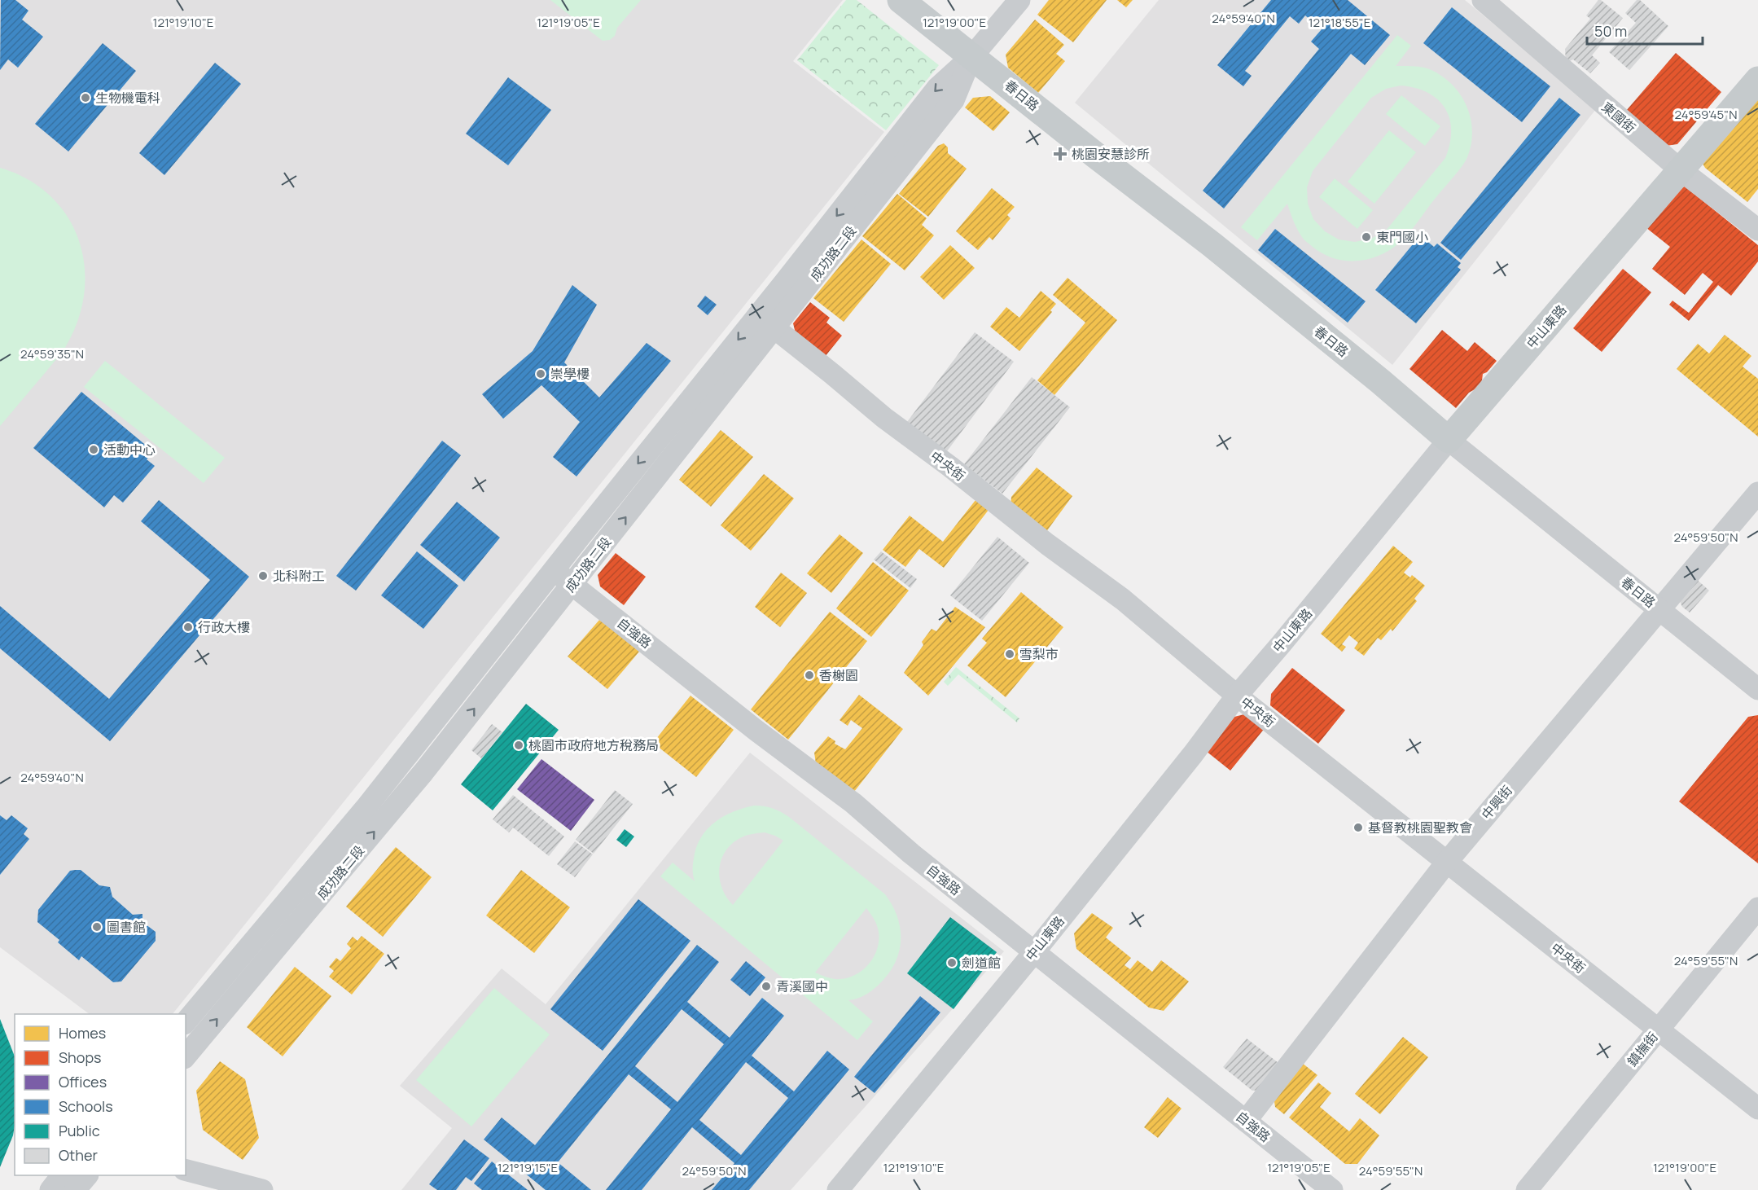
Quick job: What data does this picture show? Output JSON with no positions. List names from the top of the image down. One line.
{"streets":{"main road":["春日路","中山東路"],"street":["東國街","成功路二段","中央街","自強路","中興街","鎮撫街"]},"crossings":[["春日路","成功路二段"],["春日路","中山東路"],["春日路","中興街"],["東國街","中山東路"],["成功路二段","中央街"],["成功路二段","自強路"],["中山東路","中央街"],["中山東路","自強路"],["中央街","中興街"],["中央街","鎮撫街"],["自強路","中興街"]],"places":{"other":["生物機電科","東門國小","崇學樓","活動中心","北科附工","行政大樓","雪梨市","香榭園","桃園市政府地方稅務局","基督教桃園聖教會","圖書館","劍道館","青溪國中"],"health":["桃園安慧診所"]},"legend":["Homes","Shops","Offices","Schools","Public","Other"],"scale_bar":"50 m","coordinates":["24°59'40\"N","121°19'10\"E","121°19'05\"E","121°19'00\"E","121°18'55\"E","24°59'45\"N","24°59'35\"N","24°59'50\"N","24°59'55\"N","121°19'15\"E"]}
